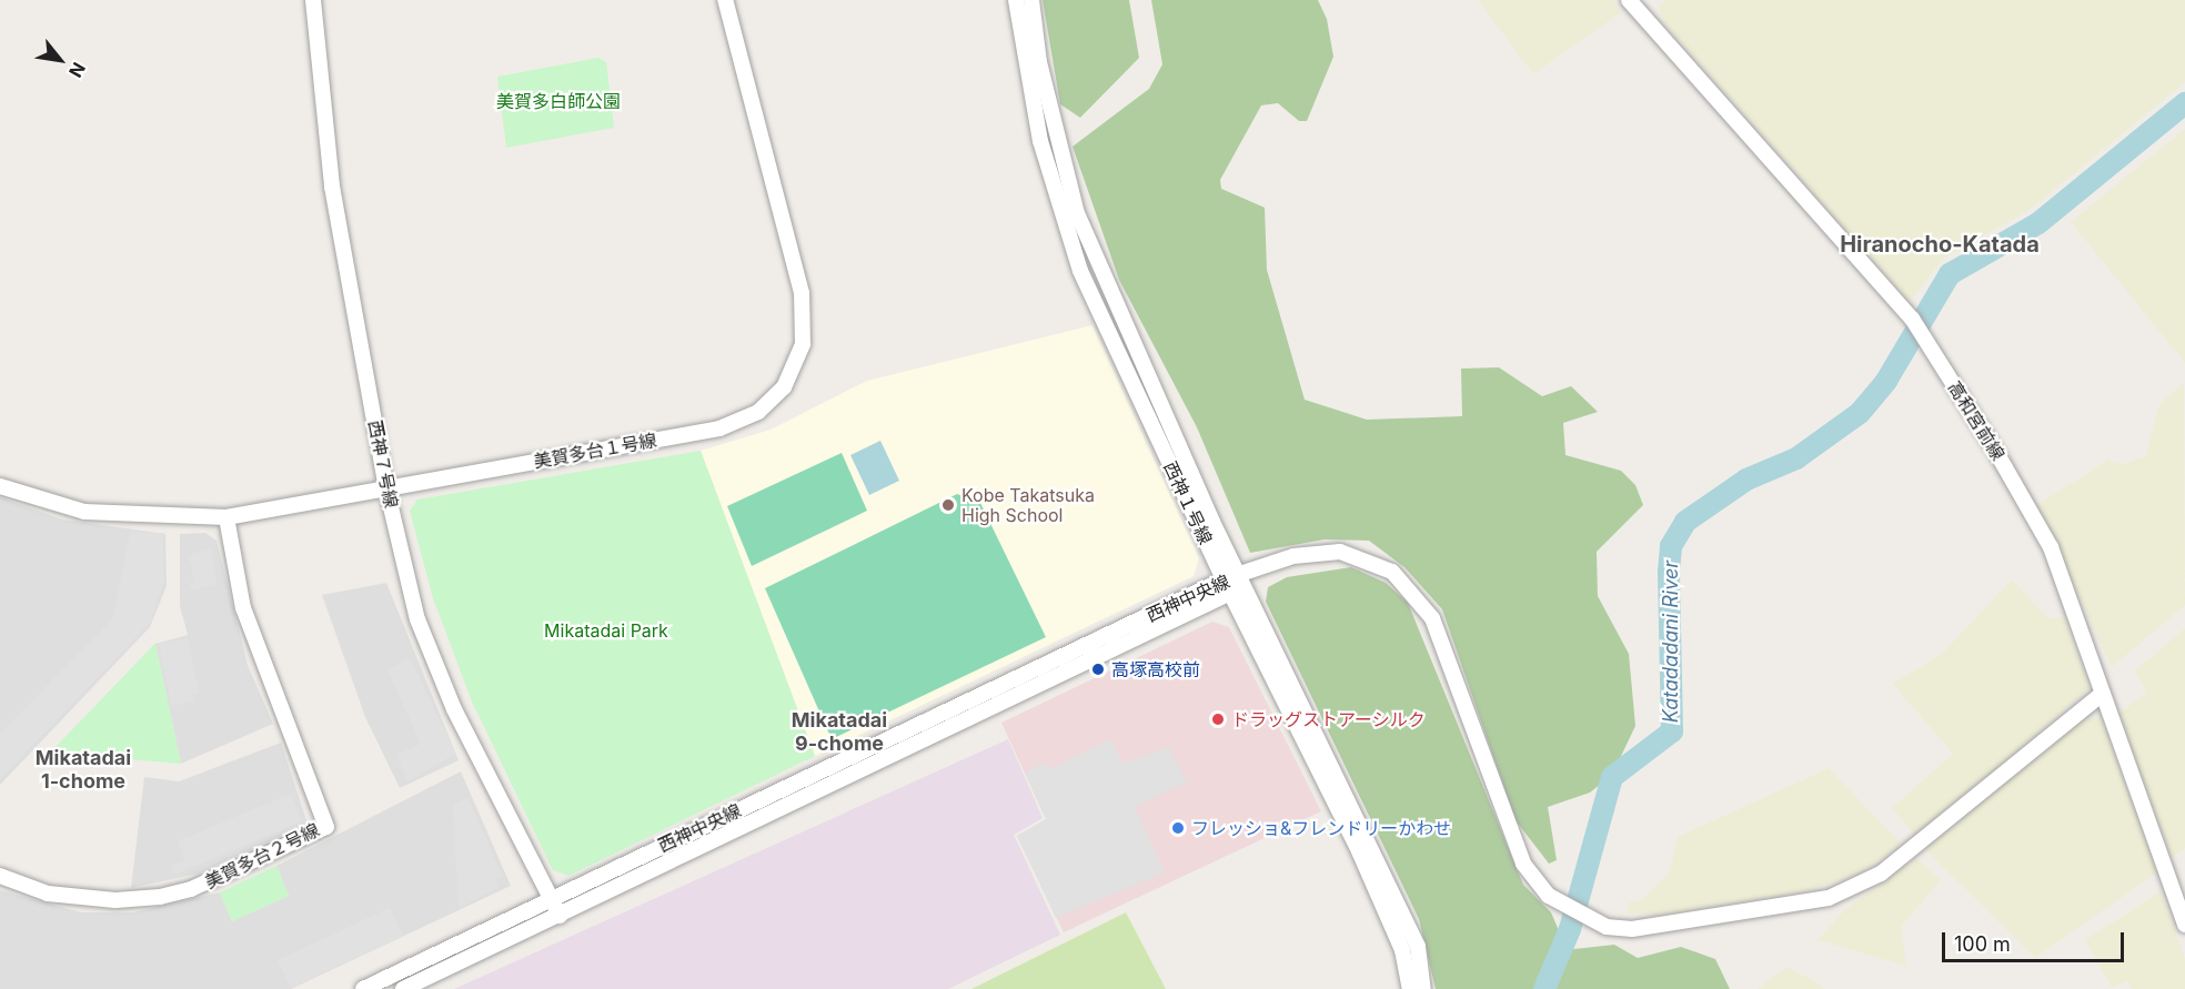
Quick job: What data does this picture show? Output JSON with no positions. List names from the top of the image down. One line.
{"streets":{"street":["高和宮前線","美賀多台１号線","西神７号線","西神１号線","西神中央線","美賀多台２号線"]},"crossings":[["美賀多台１号線","西神７号線"],["美賀多台１号線","美賀多台２号線"],["西神７号線","西神中央線"],["西神１号線","西神中央線"]],"districts":["Hiranocho-Katada","Mikatadai 9-chome","Mikatadai 1-chome"],"water":["Katadadani River"],"parks":["美賀多白師公園","Mikatadai Park"],"places":["Kobe Takatsuka High School","高塚高校前","ドラッグストアーシルク","フレッショ&フレンドリーかわせ"],"scale_bar":"100 m","north":"bottom right"}
